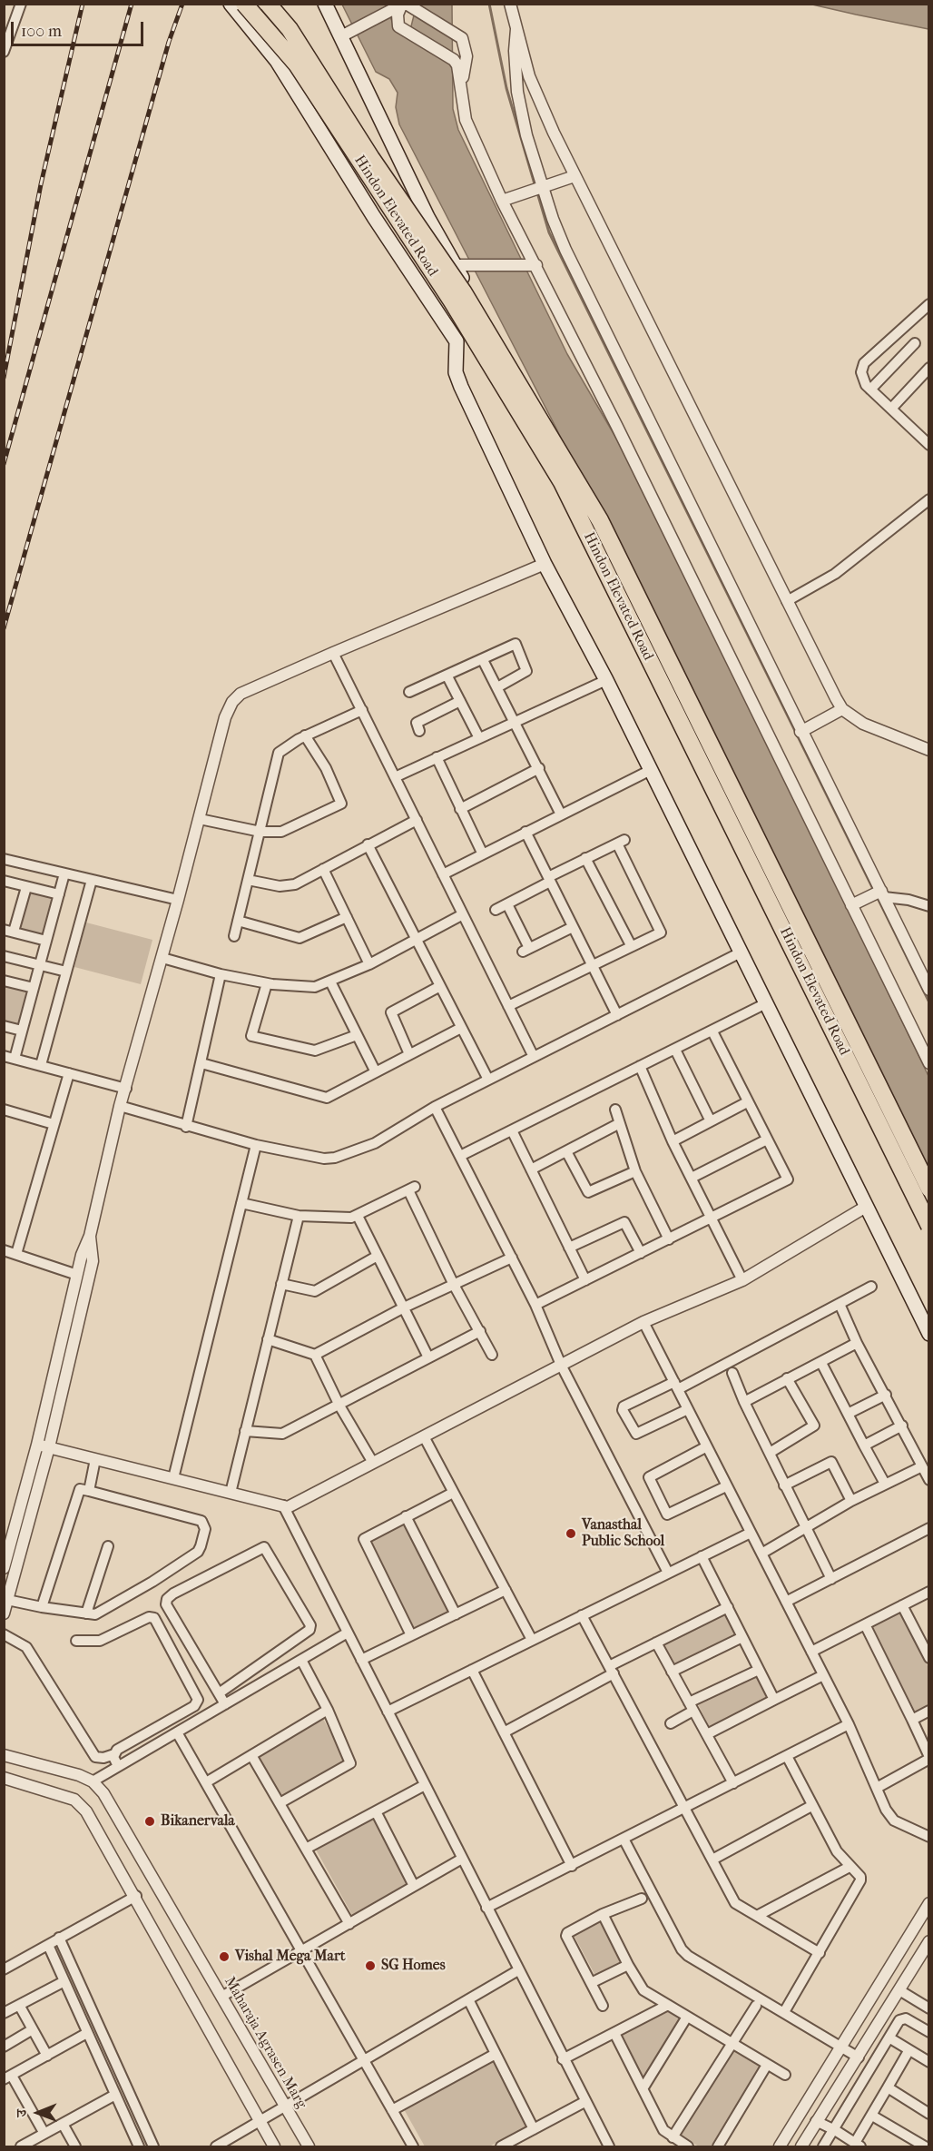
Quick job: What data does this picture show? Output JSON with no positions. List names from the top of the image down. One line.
{"streets":{"highway":["Hindon Elevated Road"],"street":["Maharaja Agrasen Marg"]},"places":["Vanasthal Public School","Bikanervala","Vishal Mega Mart","SG Homes"],"scale_bar":"100 m","north":"left"}
